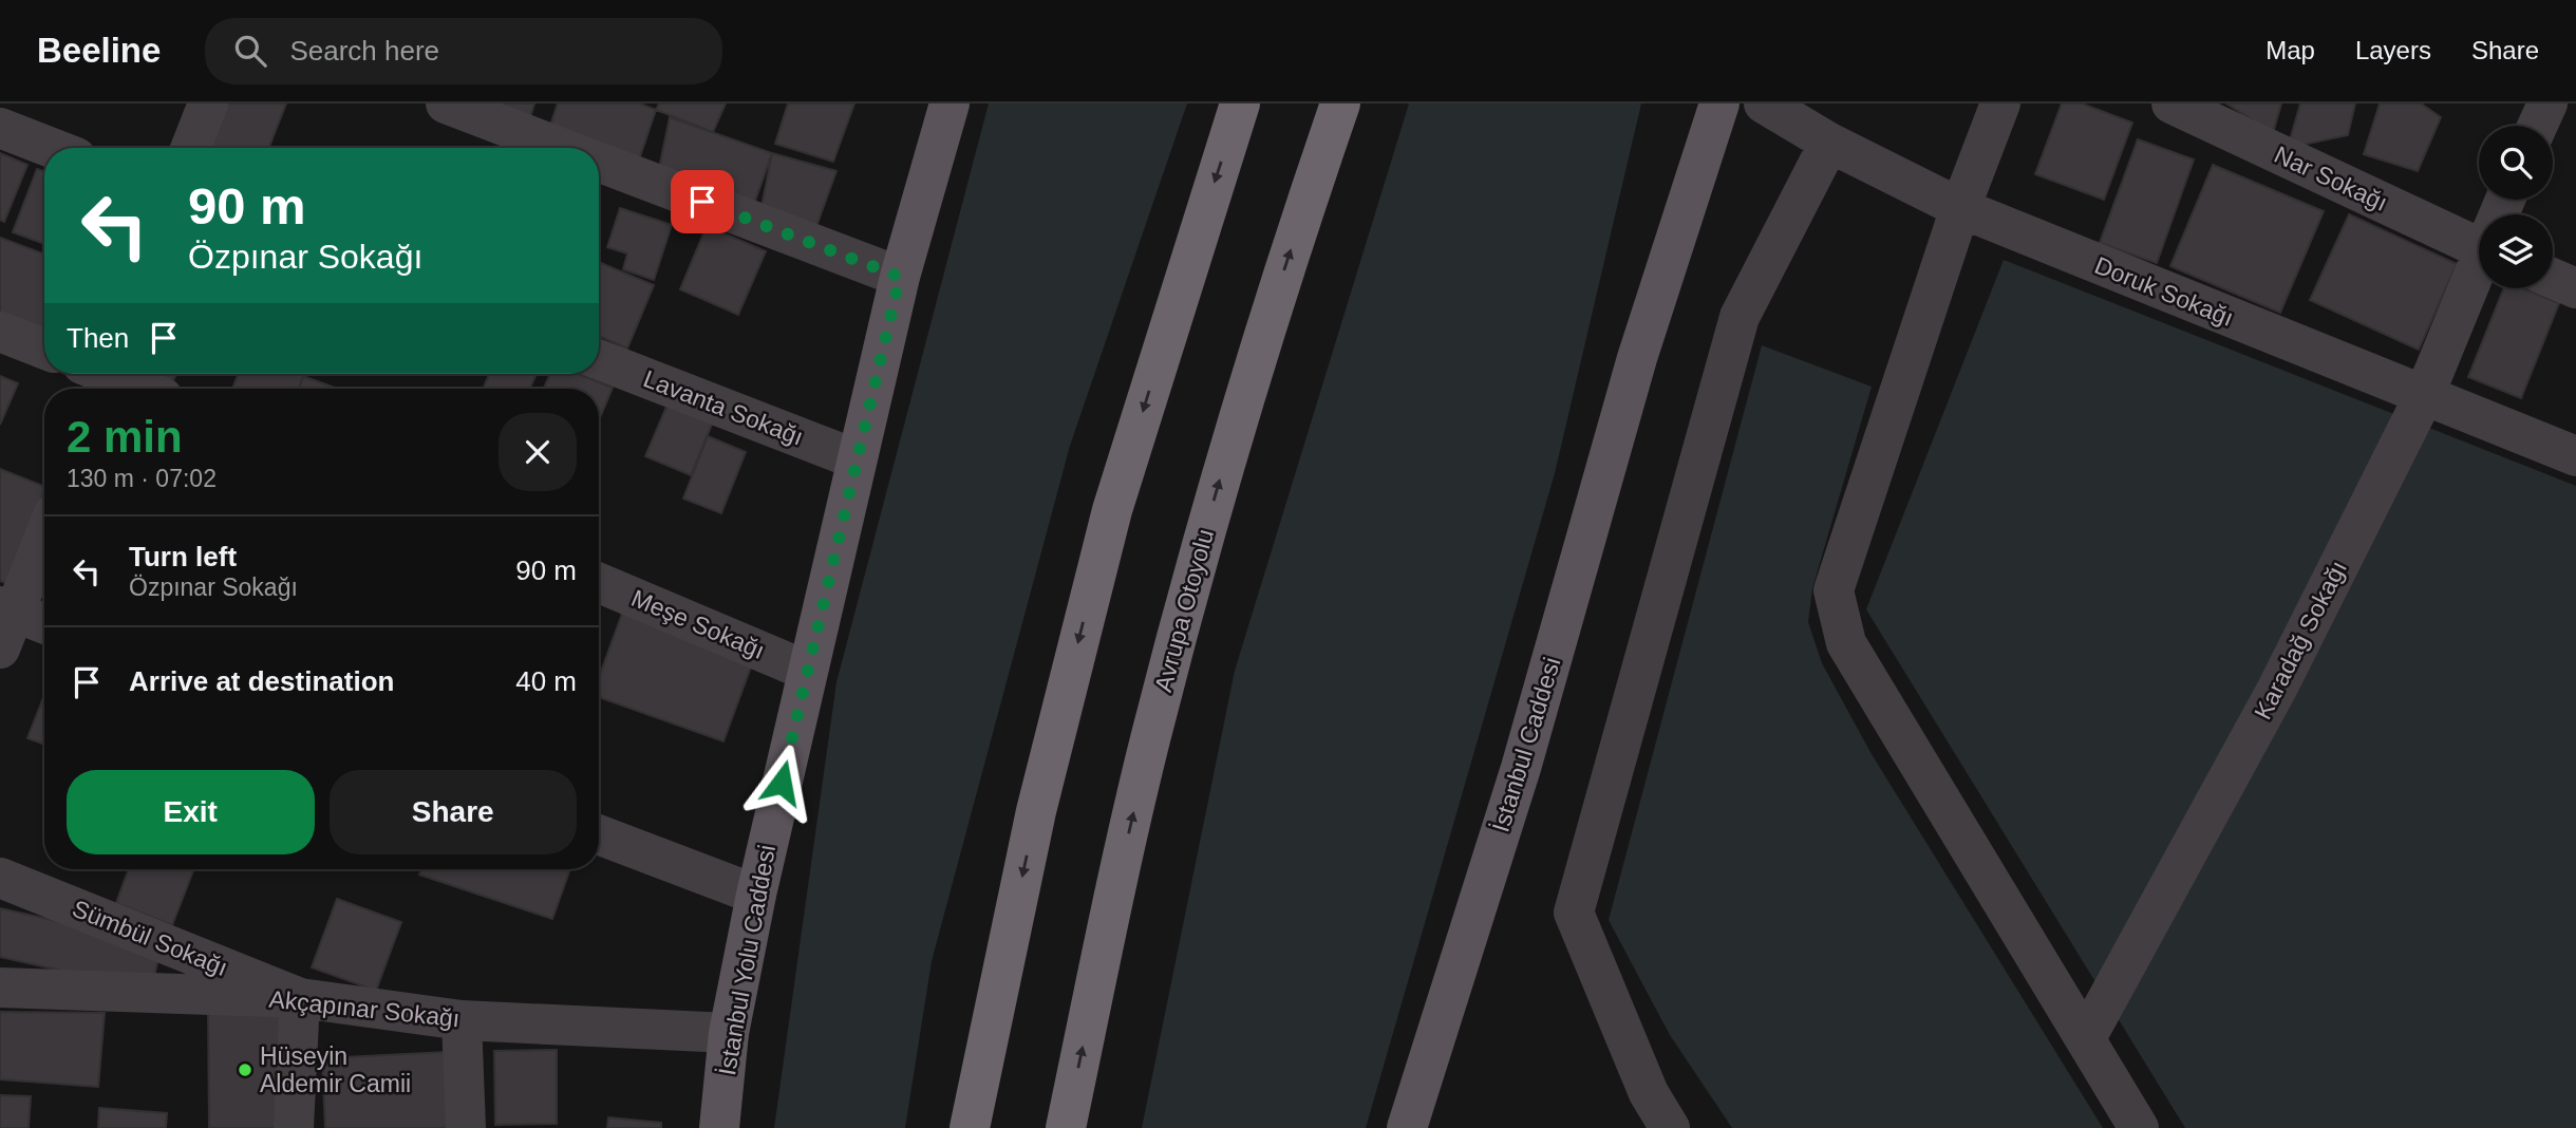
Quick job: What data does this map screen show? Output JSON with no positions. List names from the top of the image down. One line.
{"streets":{"highway":["Avrupa Otoyolu"],"main road":["İstanbul Caddesi","İstanbul Yolu Caddesi"],"street":["Nar Sokağı","Doruk Sokağı","Lavanta Sokağı","Meşe Sokağı","Karadağ Sokağı","Sümbül Sokağı","Akçapınar Sokağı"]},"crossings":[["Doruk Sokağı","Karadağ Sokağı"],["Lavanta Sokağı","İstanbul Yolu Caddesi"],["Meşe Sokağı","İstanbul Yolu Caddesi"],["Sümbül Sokağı","Akçapınar Sokağı"],["İstanbul Yolu Caddesi","Akçapınar Sokağı"]],"places":["Hüseyin Aldemir Camii"],"page":{"header":"Beeline","search":"Search here","nav":["Map","Layers","Share"],"turn":["90 m","Özpınar Sokağı"],"then":"Then","heading":["2 min","130 m · 07:02"],"list":[{"name":"Turn left","note":"Özpınar Sokağı","value":"90 m"},{"name":"Arrive at destination","value":"40 m"}],"buttons":["Exit","Share"]}}
